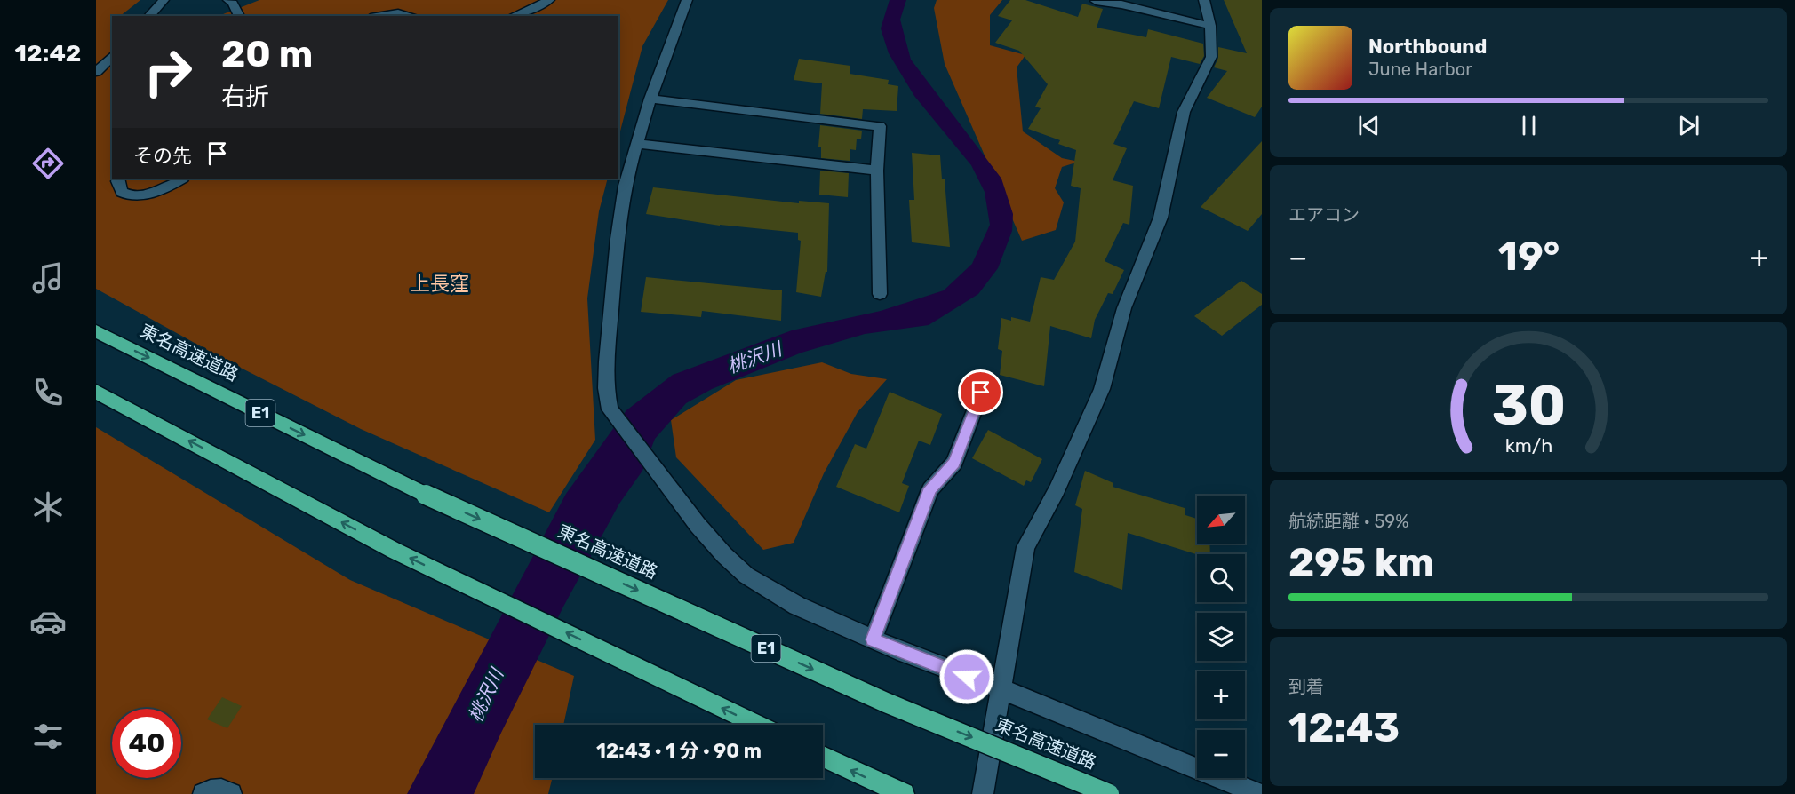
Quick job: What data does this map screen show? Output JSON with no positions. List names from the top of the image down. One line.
{"streets":{"highway":["東名高速道路","E1"]},"districts":["上長窪"],"water":["桃沢川"],"north":"bottom left","page":{"tabs":"12:42","turn":["20 m","右折"],"song":["Northbound","June Harbor"],"then":"その先","tile":["エアコン",["航続距離 · 59%","295 km"],["到着","12:43"]],"heat":["−","19°","+"],"map_buttons":["+","−"],"limit":"40","trip":"12:43 · 1 分 · 90 m","gauge":["30","km/h"]}}
